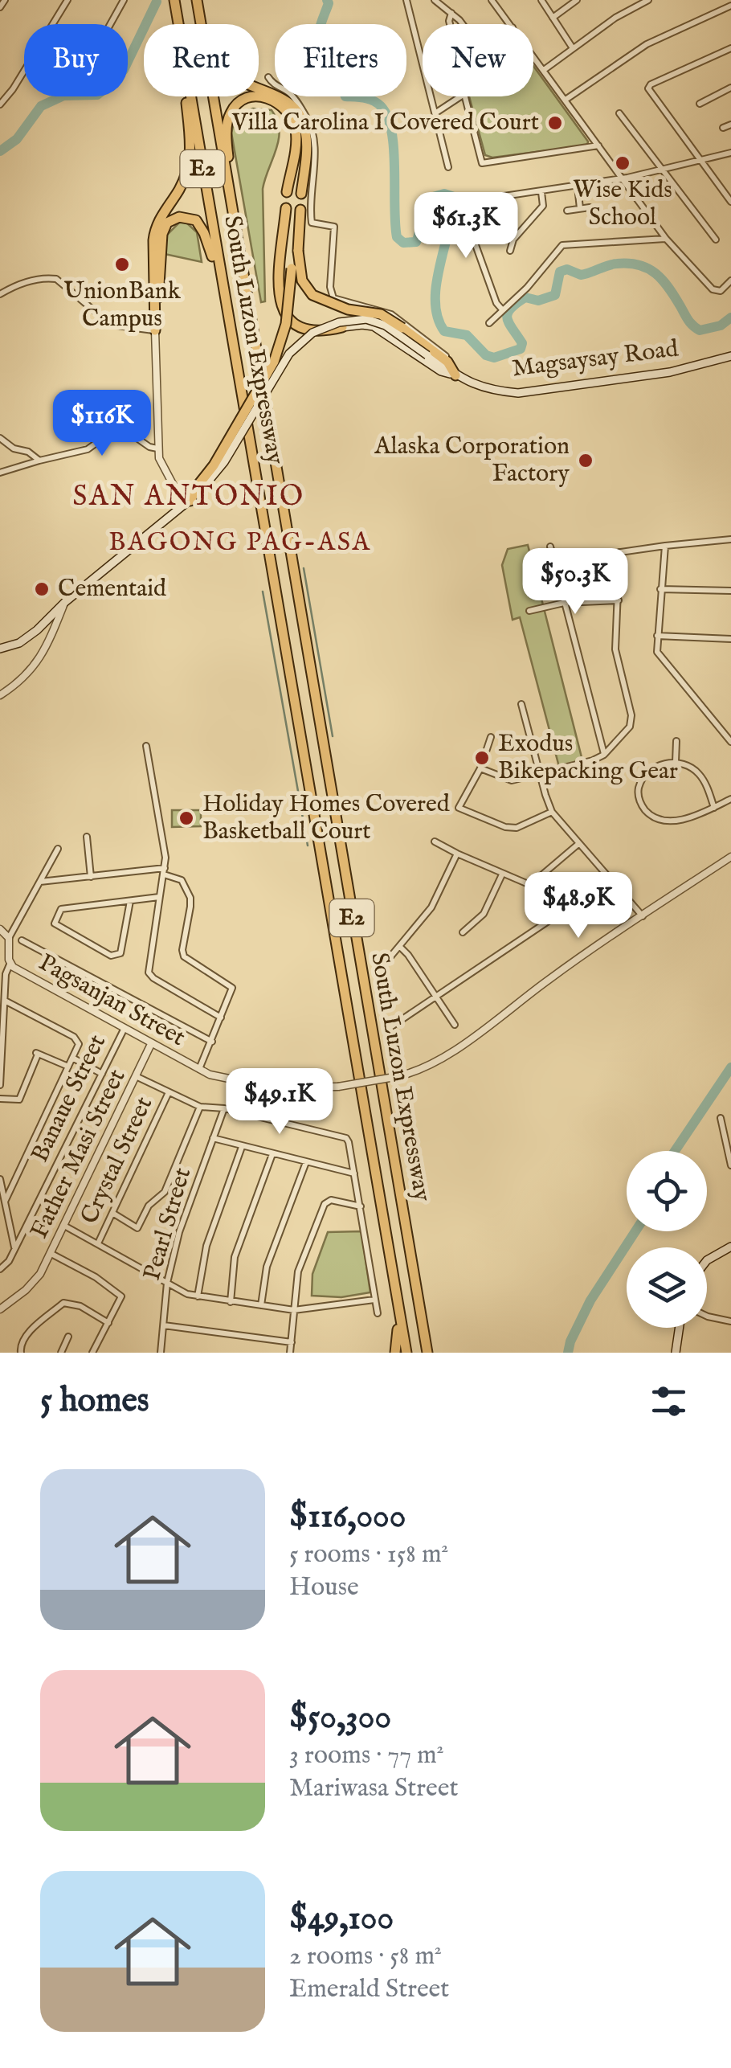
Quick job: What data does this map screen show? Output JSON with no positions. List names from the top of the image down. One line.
{"streets":{"highway":["E2","South Luzon Expressway"],"main road":["Magsaysay Road"],"street":["Pagsanjan Street","Banaue Street","Father Masi Street","Crystal Street","Pearl Street"]},"crossings":[["Pagsanjan Street","Banaue Street"],["Pagsanjan Street","Father Masi Street"]],"districts":["SAN ANTONIO","BAGONG PAG-ASA"],"places":["Villa Carolina I Covered Court","Wise Kids School","UnionBank Campus","Alaska Corporation Factory","Cementaid","Exodus Bikepacking Gear","Holiday Homes Covered Basketball Court"],"page":{"chip":["Buy","Rent","Filters","New"],"price":["$61.3K","$116K","$50.3K","$48.9K","$49.1K"],"heading":"5 homes","list":[{"name":"$116,000","note":"5 rooms · 158 m² · House"},{"name":"$50,300","note":"3 rooms · 77 m² · Mariwasa Street"},{"name":"$49,100","note":"2 rooms · 58 m² · Emerald Street"}]}}
